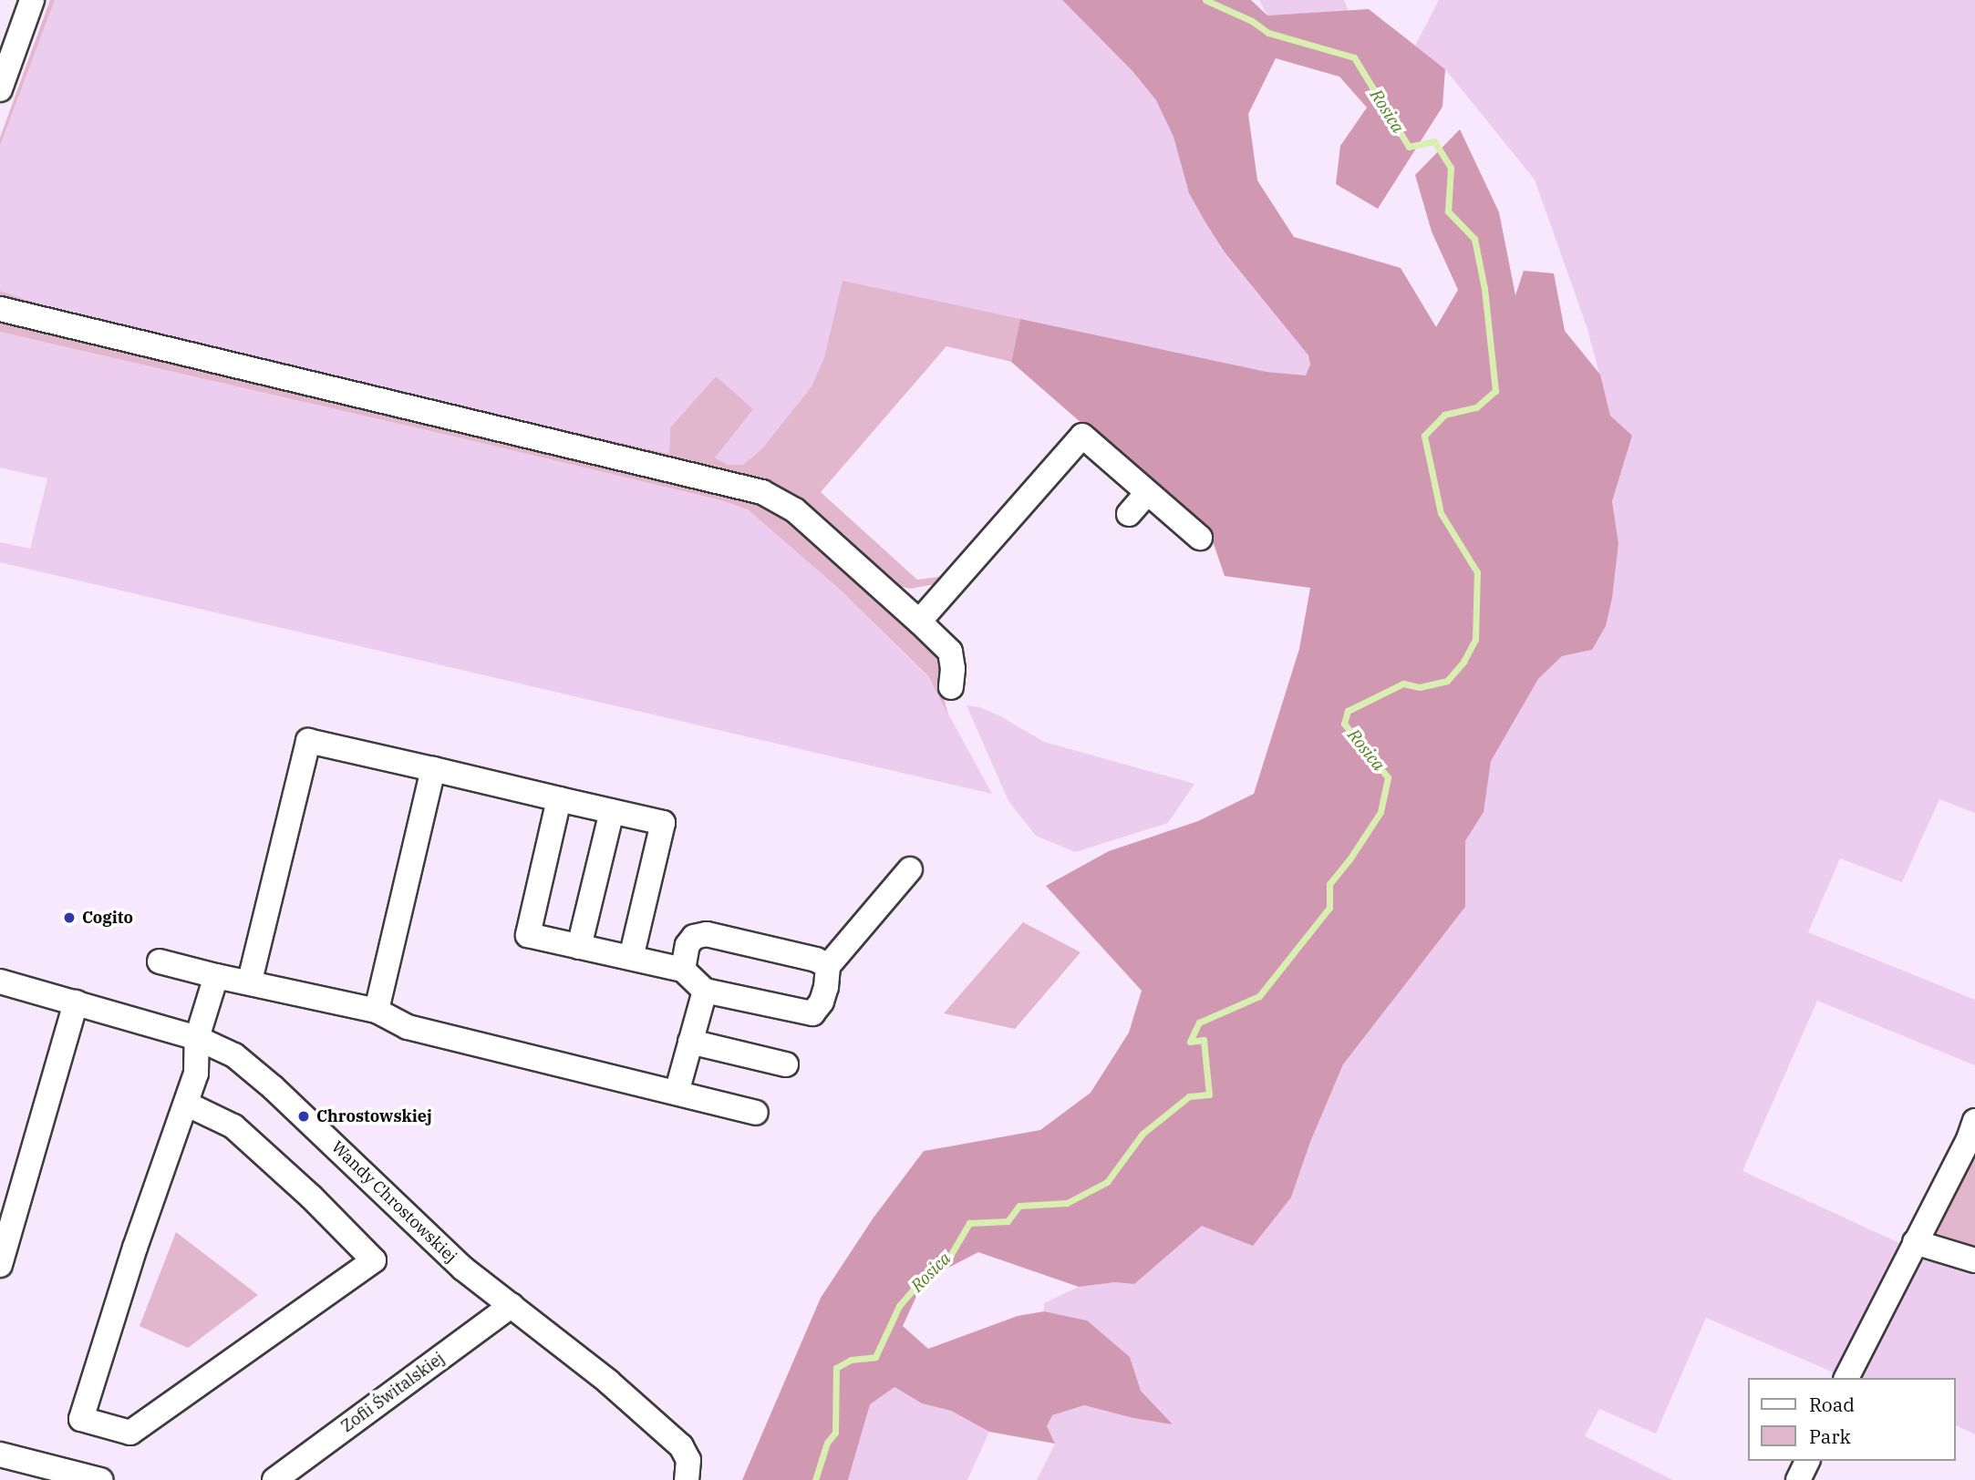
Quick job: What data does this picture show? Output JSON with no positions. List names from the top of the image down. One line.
{"streets":{"street":["Wandy Chrostowskiej","Zofii Świtalskiej"]},"crossings":[["Wandy Chrostowskiej","Zofii Świtalskiej"]],"water":["Rosica"],"places":["Cogito","Chrostowskiej"],"legend":["Road","Park"]}
